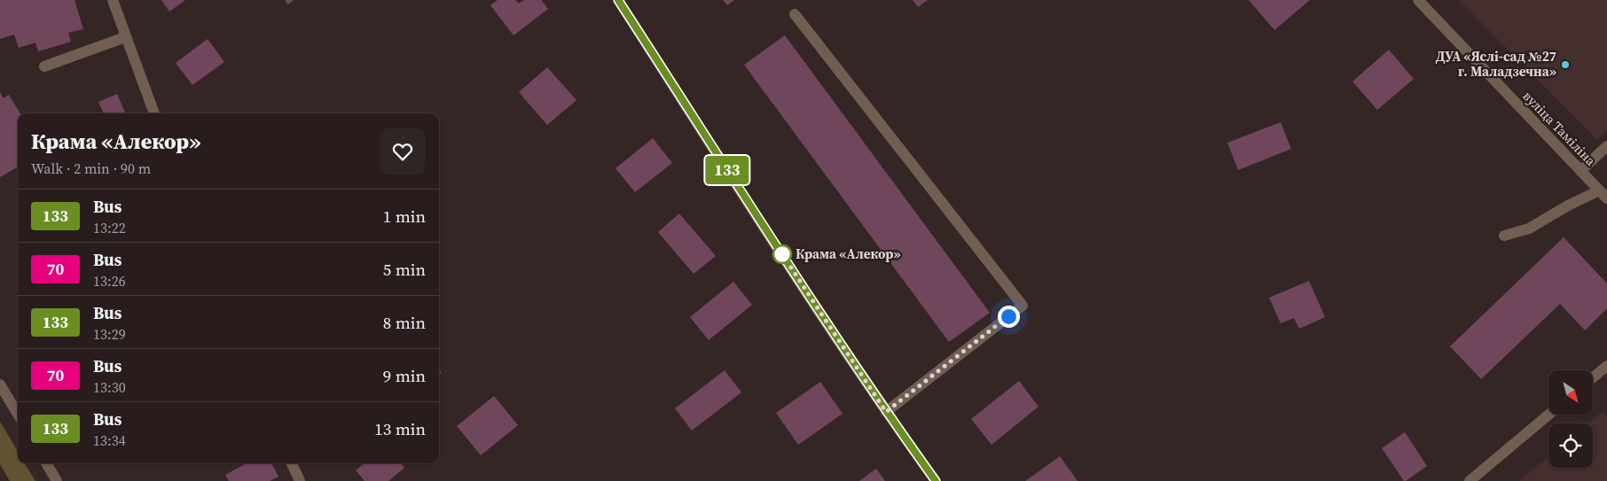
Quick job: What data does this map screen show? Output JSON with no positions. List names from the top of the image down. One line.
{"streets":{"street":["вуліца Таміліна"]},"places":["ДУА «Яслі-сад №27 г. Маладзечна»","Крама «Алекор»"],"lines":["bus line 133"],"north":"bottom right","page":{"on_map":"133","heading":["Крама «Алекор»","Walk · 2 min · 90 m"],"list":[{"mark":"133","name":"Bus","note":"13:22","value":"1 min"},{"mark":"70","name":"Bus","note":"13:26","value":"5 min"},{"mark":"133","name":"Bus","note":"13:29","value":"8 min"},{"mark":"70","name":"Bus","note":"13:30","value":"9 min"},{"mark":"133","name":"Bus","note":"13:34","value":"13 min"}]}}
